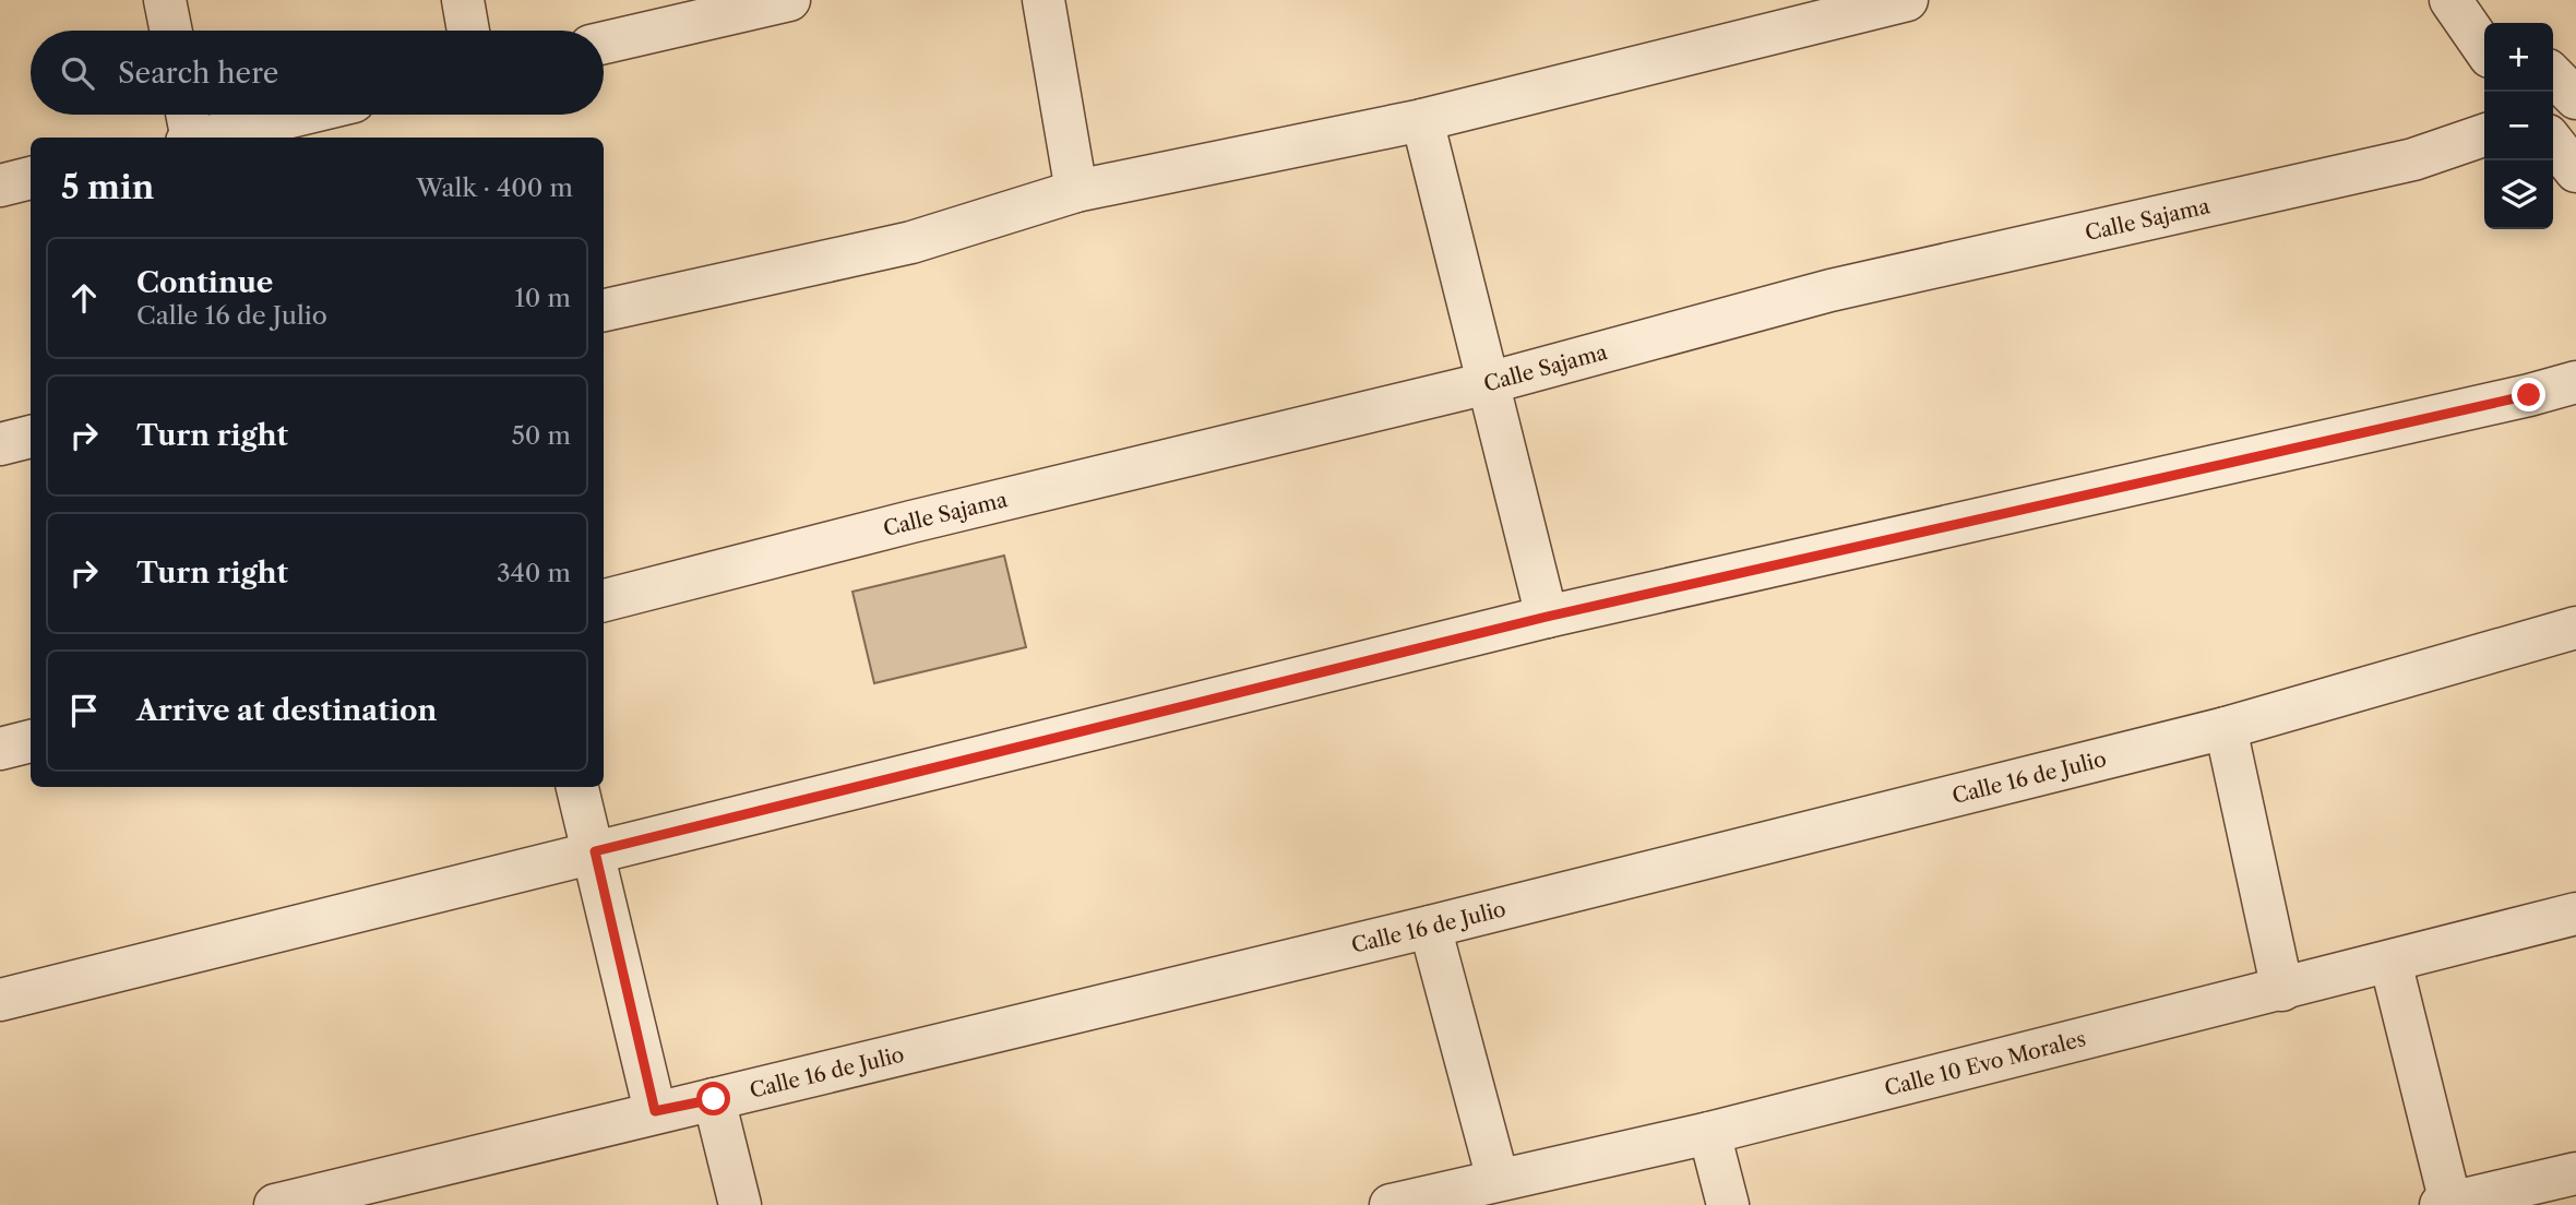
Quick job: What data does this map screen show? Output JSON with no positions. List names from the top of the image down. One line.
{"streets":{"street":["Calle Sajama","Calle 16 de Julio","Calle 10 Evo Morales"]},"page":{"map_buttons":["+","−"],"search":"Search here","heading":["5 min","Walk · 400 m"],"list":[["Continue","Calle 16 de Julio","10 m"],["Turn right","50 m"],["Turn right","340 m"],"Arrive at destination"]}}
